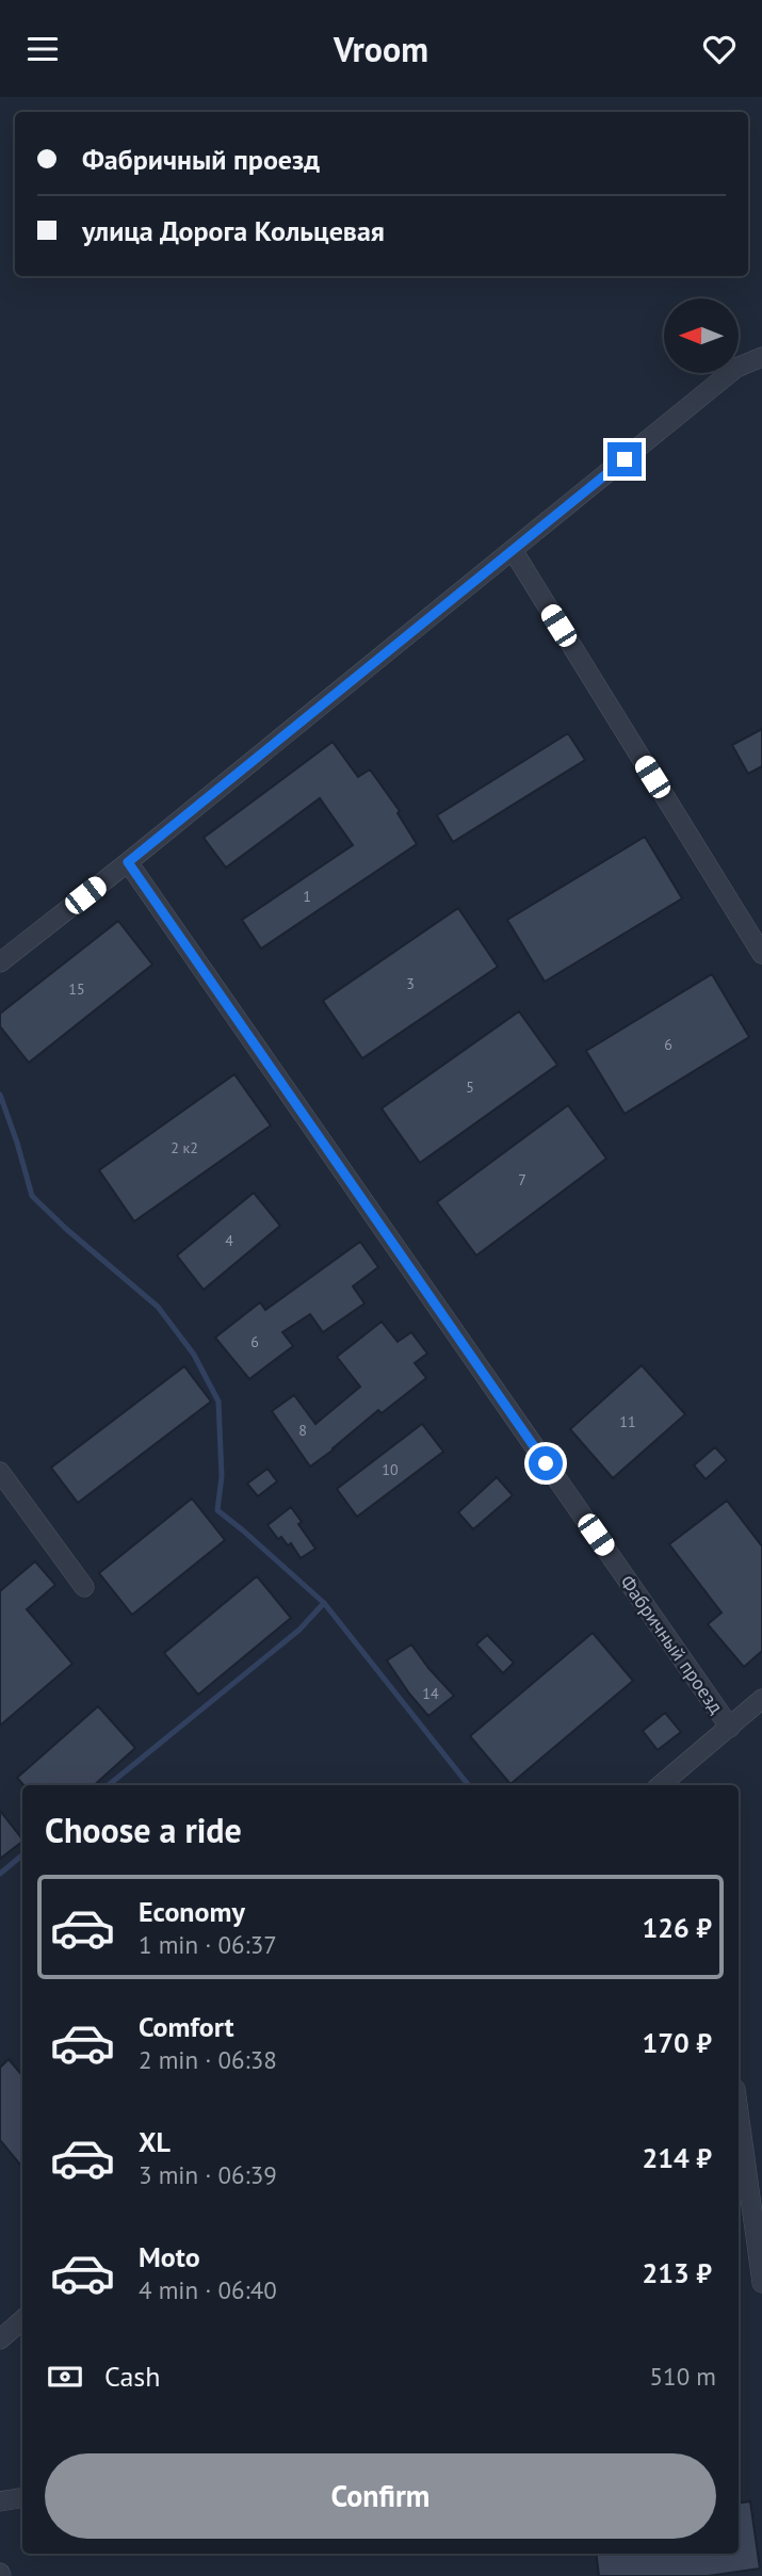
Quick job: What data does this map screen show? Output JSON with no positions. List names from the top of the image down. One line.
{"streets":{"street":["Фабричный проезд"]},"house_numbers":["1","3","15","6","5","2 к2","7","4","6","11","8","10","14"],"north":"left","page":{"header":"Vroom","banner":["Фабричный проезд","улица Дорога Кольцевая"],"heading":"Choose a ride","list":[{"name":"Economy","note":"1 min · 06:37","value":"126 ₽"},{"name":"Comfort","note":"2 min · 06:38","value":"170 ₽"},{"name":"XL","note":"3 min · 06:39","value":"214 ₽"},{"name":"Moto","note":"4 min · 06:40","value":"213 ₽"}],"pay":["Cash","510 m"],"buttons":"Confirm"}}
